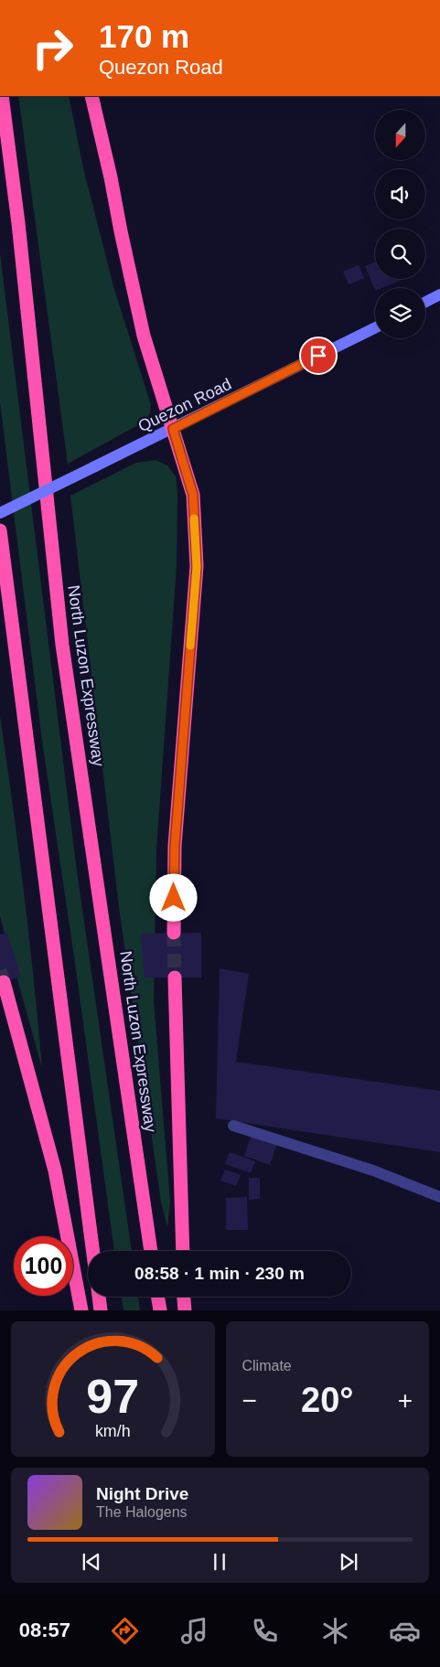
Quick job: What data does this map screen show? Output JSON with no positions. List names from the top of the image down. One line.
{"streets":{"highway":["North Luzon Expressway"],"main road":["Quezon Road"]},"north":"bottom","page":{"turn":["170 m","Quezon Road"],"limit":"100","trip":"08:58 · 1 min · 230 m","tile":"Climate","heat":["−","20°","+"],"song":["Night Drive","The Halogens"],"tabs":"08:57","gauge":["97","km/h"]}}
